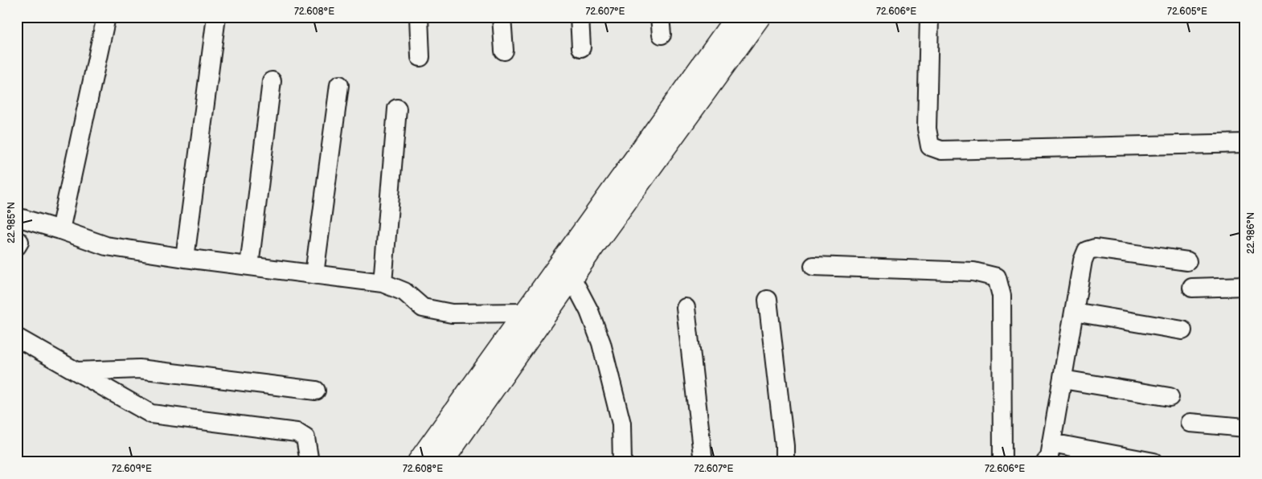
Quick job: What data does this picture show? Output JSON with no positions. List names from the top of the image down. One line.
{"coordinates":["72.608°E","72.607°E","72.606°E","72.605°E","22.985°N","22.986°N","72.609°E"]}
